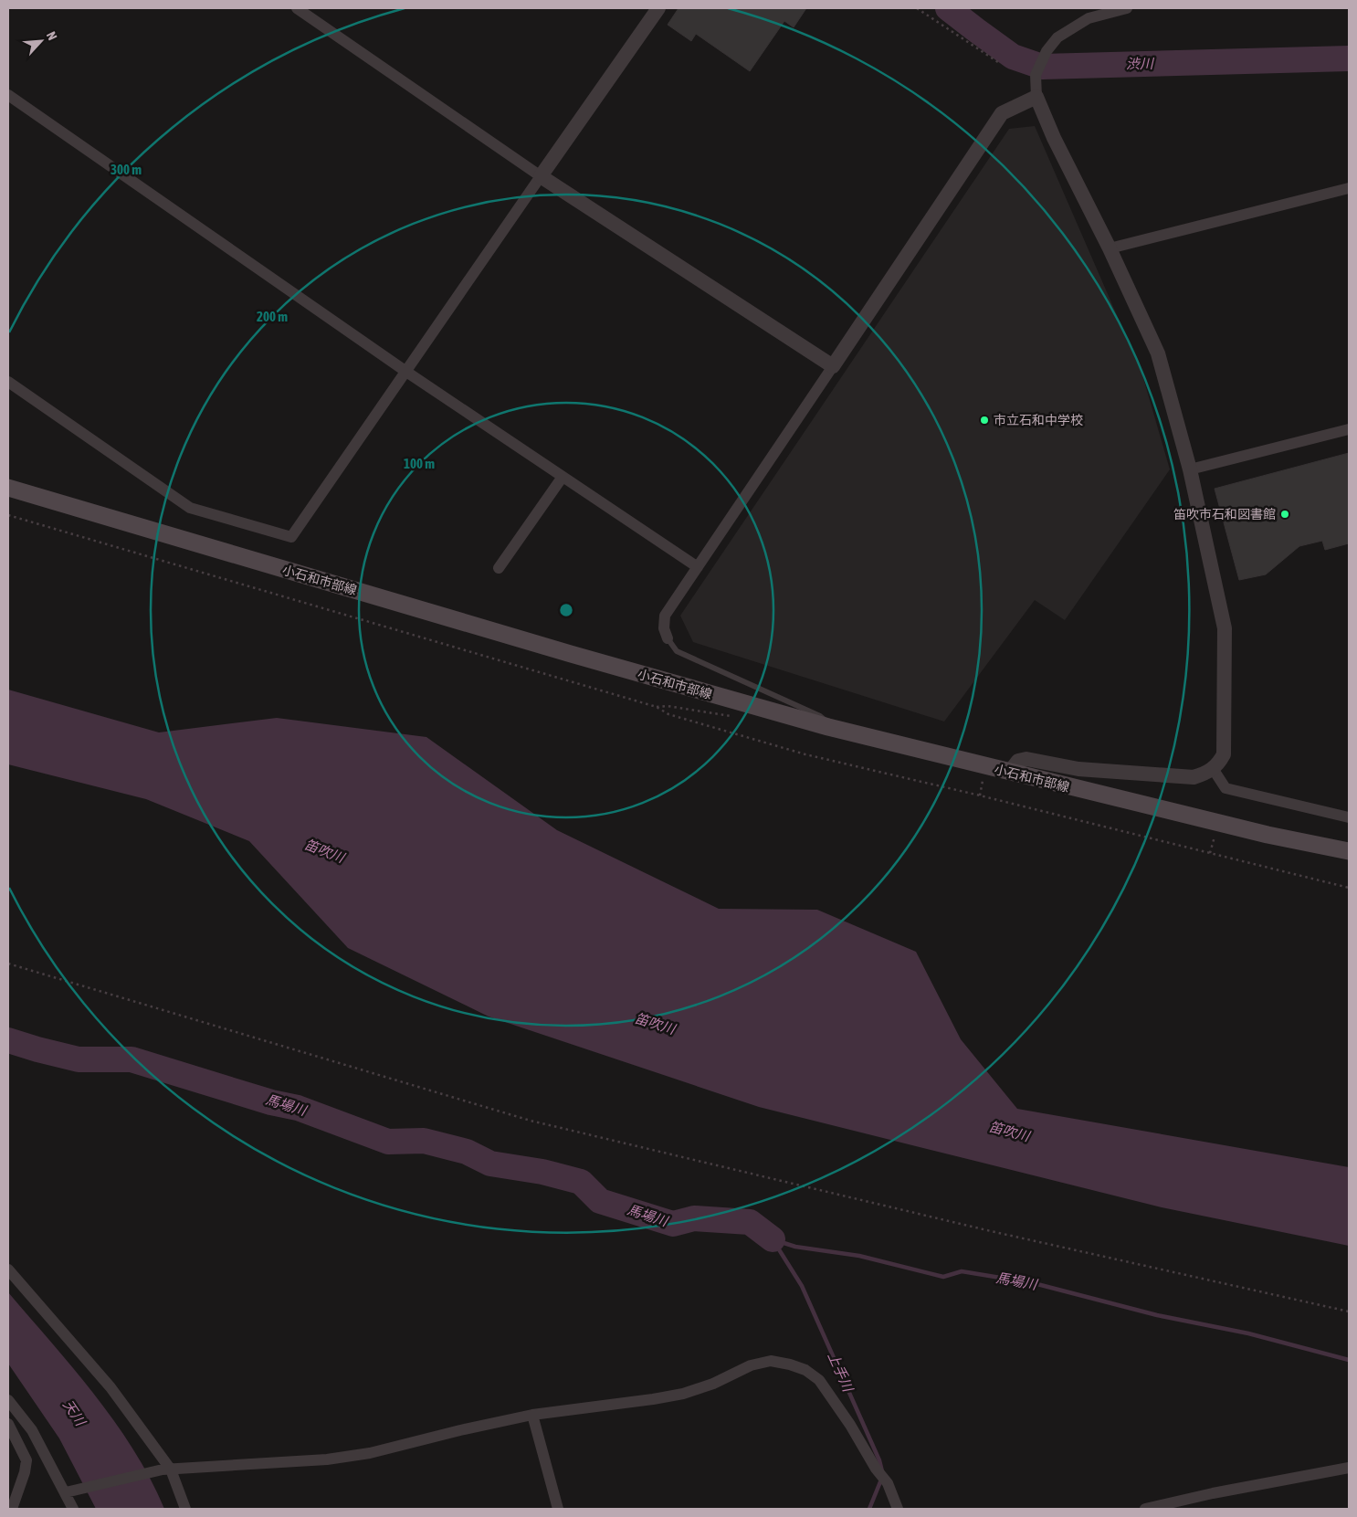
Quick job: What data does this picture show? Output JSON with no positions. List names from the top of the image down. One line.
{"streets":{"main road":["小石和市部線"]},"water":["渋川","笛吹川","馬場川","上手川","天川"],"places":["市立石和中学校","笛吹市石和図書館"],"north":"top right","rings":["300 m","200 m","100 m"]}
